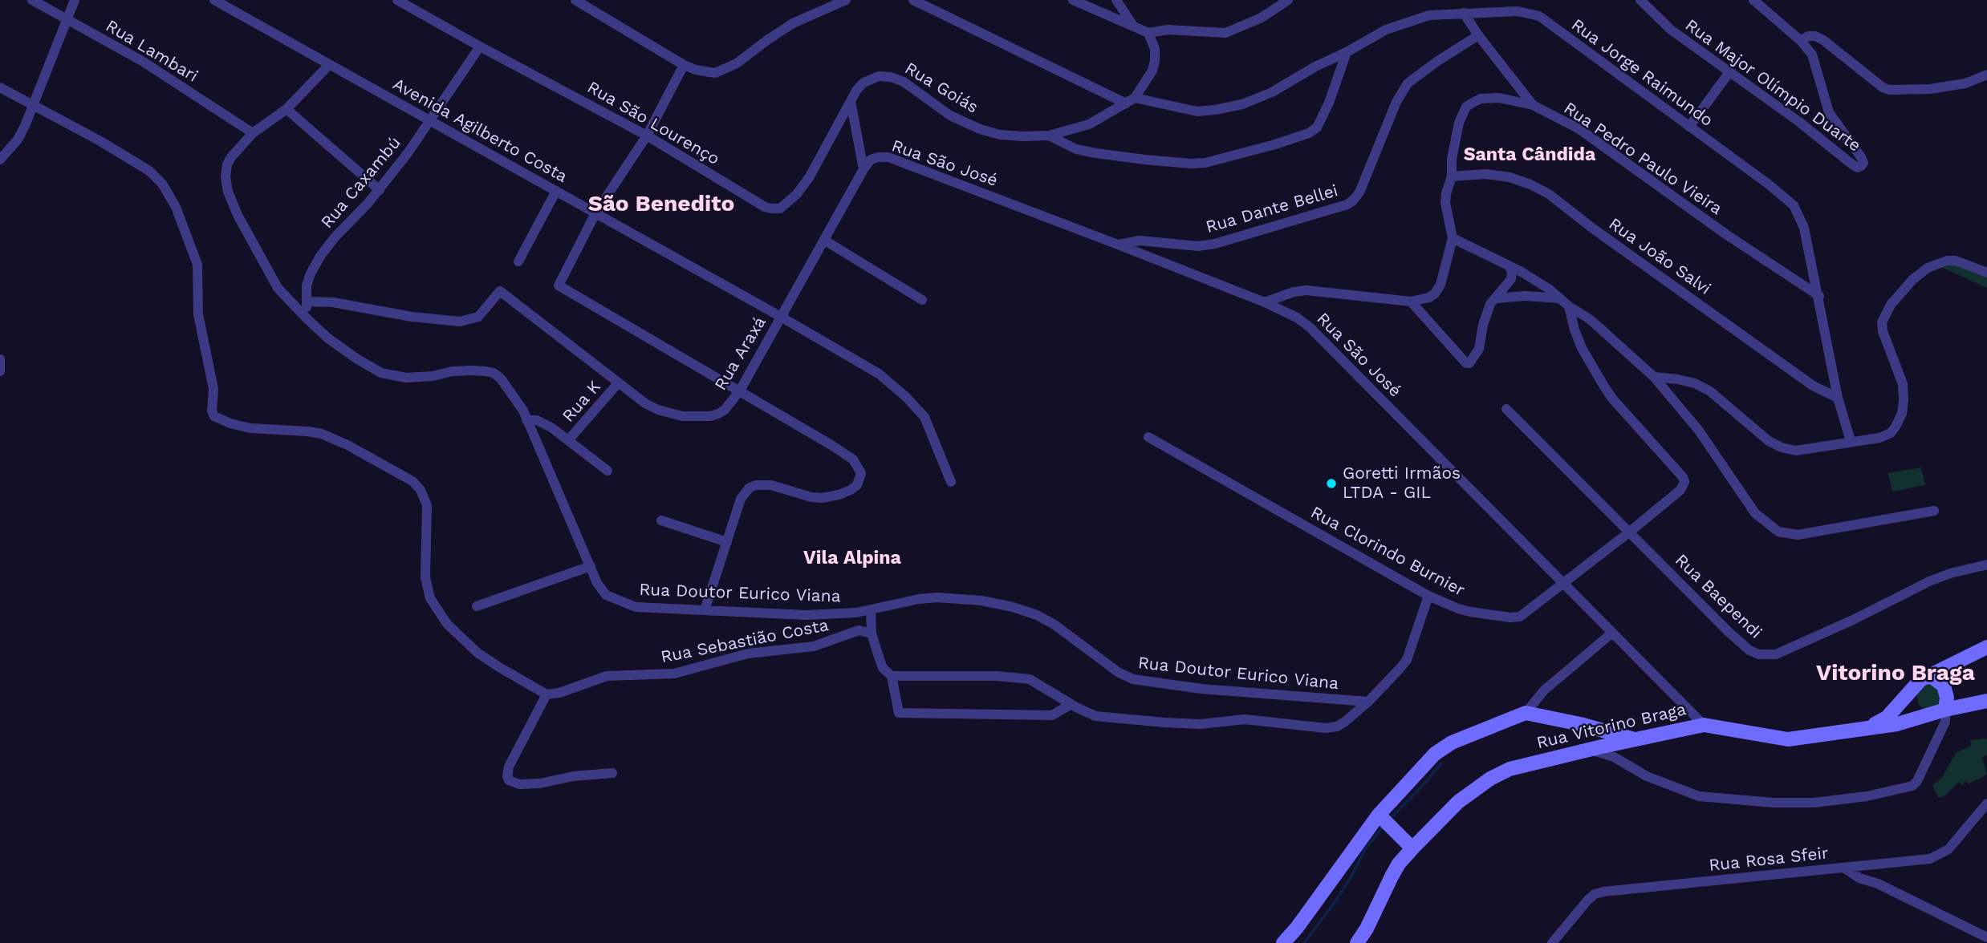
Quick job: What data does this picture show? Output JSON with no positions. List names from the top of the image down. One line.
{"streets":{"main road":["Rua Vitorino Braga"],"street":["Rua Lambari","Rua Jorge Raimundo","Rua Major Olímpio Duarte","Rua Goiás","Rua São Lourenço","Avenida Agilberto Costa","Rua Pedro Paulo Vieira","Rua São José","Rua Caxambú","Rua Dante Bellei","Rua João Salvi","Rua Araxá","Rua K","Rua Clorindo Burnier","Rua Doutor Eurico Viana","Rua Baependi","Rua Sebastião Costa","Rua Rosa Sfeir"]},"crossings":[["Rua Lambari","Rua Doutor Eurico Viana"],["Rua Jorge Raimundo","Rua Goiás"],["Rua Jorge Raimundo","Rua Pedro Paulo Vieira"],["Rua Jorge Raimundo","Rua João Salvi"],["Rua Goiás","Rua São Lourenço"],["Rua São Lourenço","Rua Caxambú"],["Avenida Agilberto Costa","Rua Caxambú"],["Avenida Agilberto Costa","Rua Araxá"],["Avenida Agilberto Costa","Rua Doutor Eurico Viana"],["Rua Pedro Paulo Vieira","Rua São José"],["Rua Pedro Paulo Vieira","Rua João Salvi"],["Rua São José","Rua Dante Bellei"],["Rua São José","Rua Araxá"],["Rua São José","Rua Clorindo Burnier"],["Rua São José","Rua Vitorino Braga"],["Rua Caxambú","Rua Araxá"],["Rua Caxambú","Rua Doutor Eurico Viana"],["Rua Araxá","Rua K"],["Rua Clorindo Burnier","Rua Baependi"]],"districts":["Santa Cândida","São Benedito","Vila Alpina","Vitorino Braga"],"places":["Goretti Irmãos LTDA - GIL"]}
